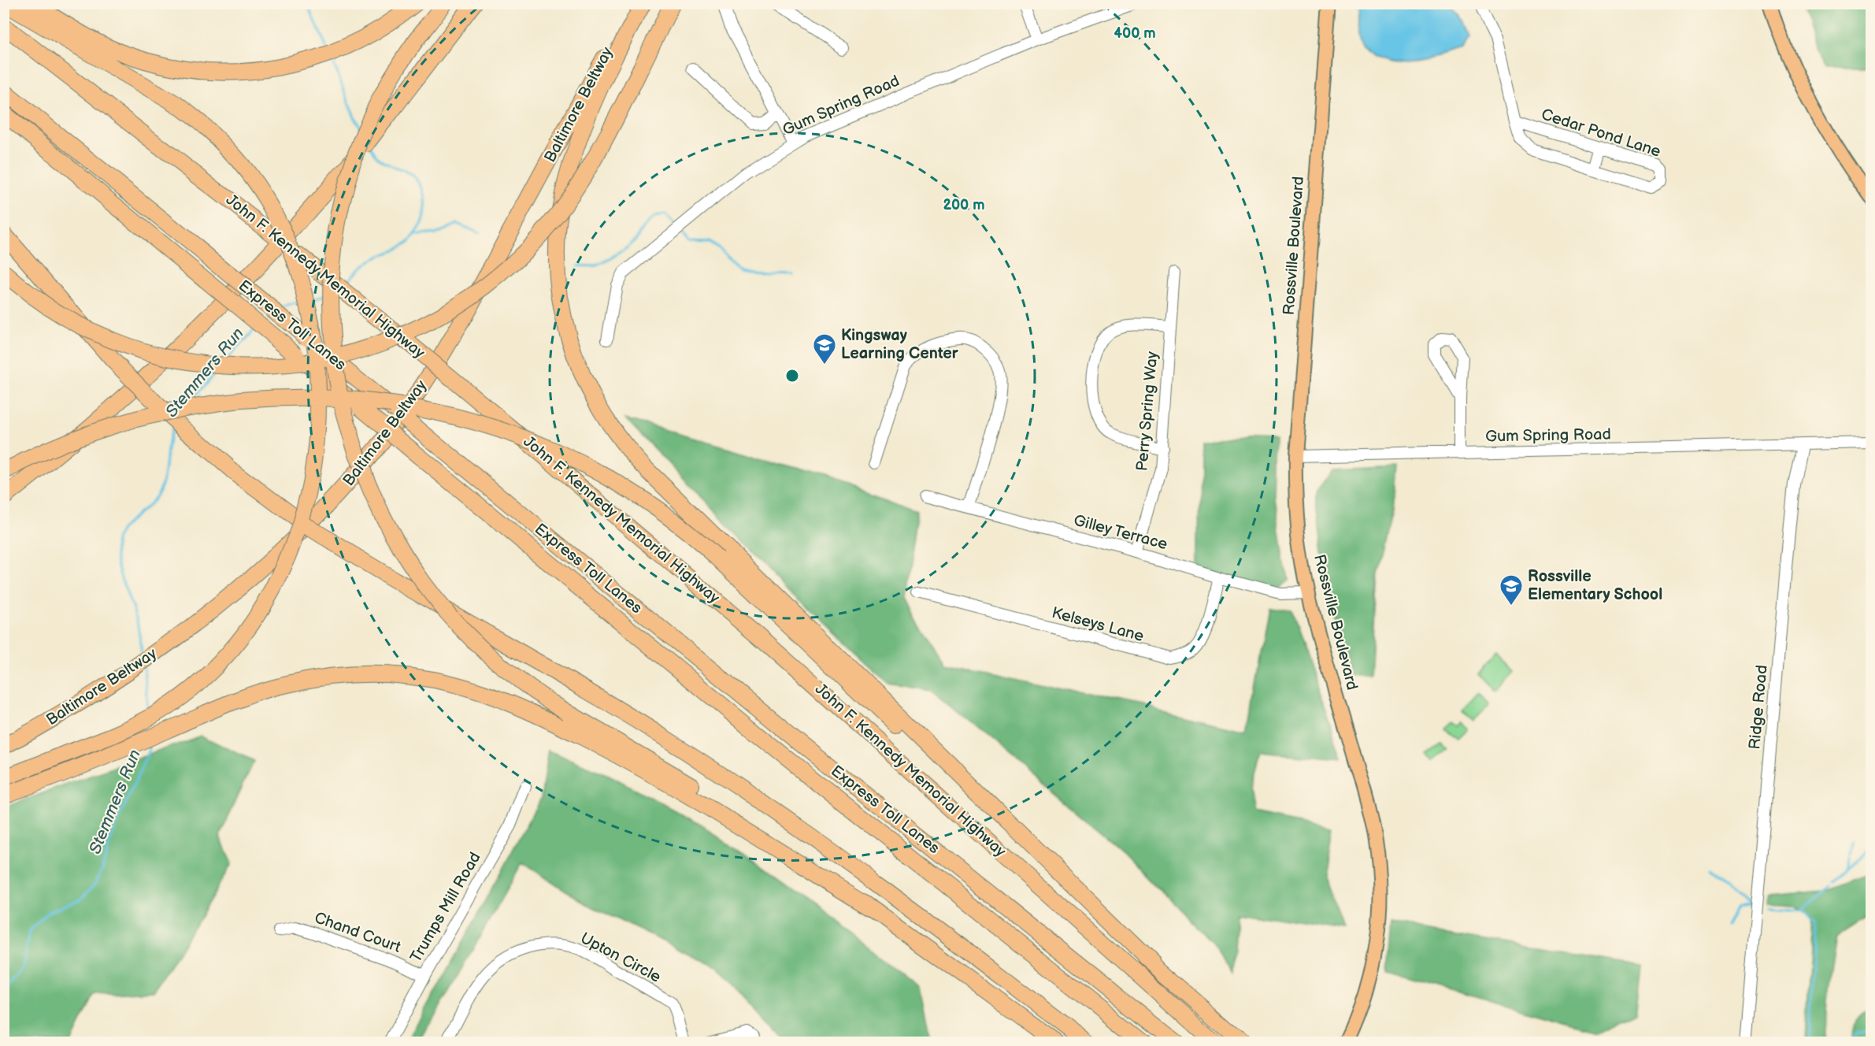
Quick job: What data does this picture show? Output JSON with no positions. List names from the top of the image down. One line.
{"streets":{"highway":["Baltimore Beltway","John F. Kennedy Memorial Highway","Express Toll Lanes"],"main road":["Rossville Boulevard"],"street":["Gum Spring Road","Cedar Pond Lane","Perry Spring Way","Gilley Terrace","Kelseys Lane","Ridge Road","Trumps Mill Road","Chand Court","Upton Circle"]},"crossings":[["Gum Spring Road","Rossville Boulevard"],["Gum Spring Road","Ridge Road"],["Rossville Boulevard","Gilley Terrace"],["Perry Spring Way","Gilley Terrace"],["Gilley Terrace","Kelseys Lane"],["Trumps Mill Road","Chand Court"]],"water":["Stemmers Run"],"places":{"school or university":["Kingsway Learning Center","Rossville Elementary School"]},"rings":["400 m","200 m"]}
